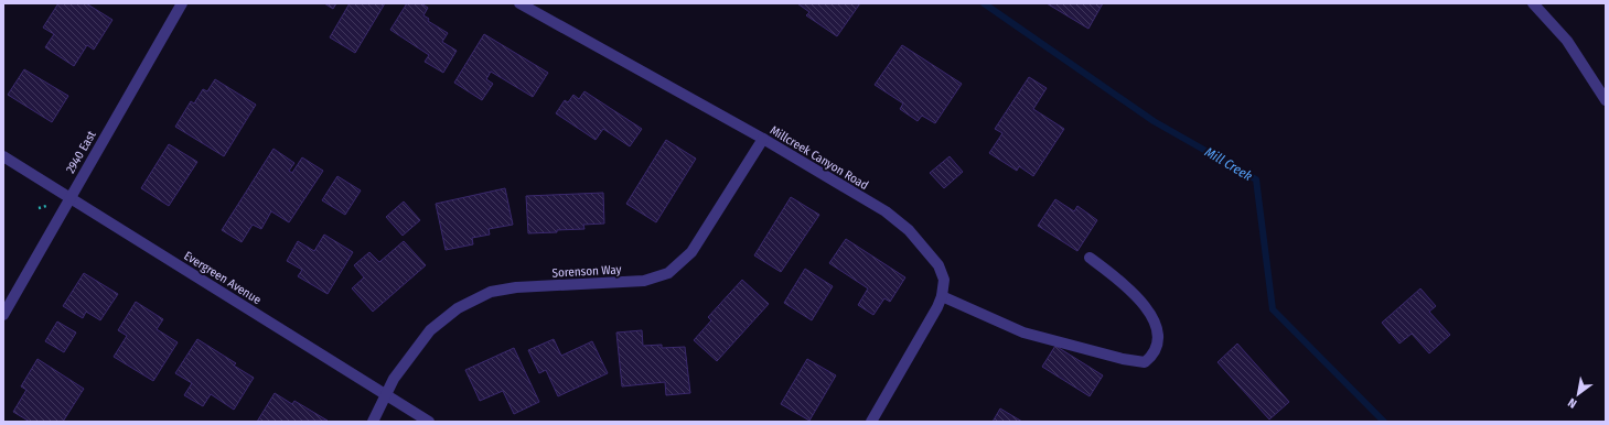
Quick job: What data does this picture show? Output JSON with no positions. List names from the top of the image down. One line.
{"streets":{"street":["2940 East","Millcreek Canyon Road","Sorenson Way","Evergreen Avenue"]},"crossings":[["2940 East","Evergreen Avenue"],["Millcreek Canyon Road","Sorenson Way"],["Sorenson Way","Evergreen Avenue"]],"water":["Mill Creek"],"north":"bottom left"}
